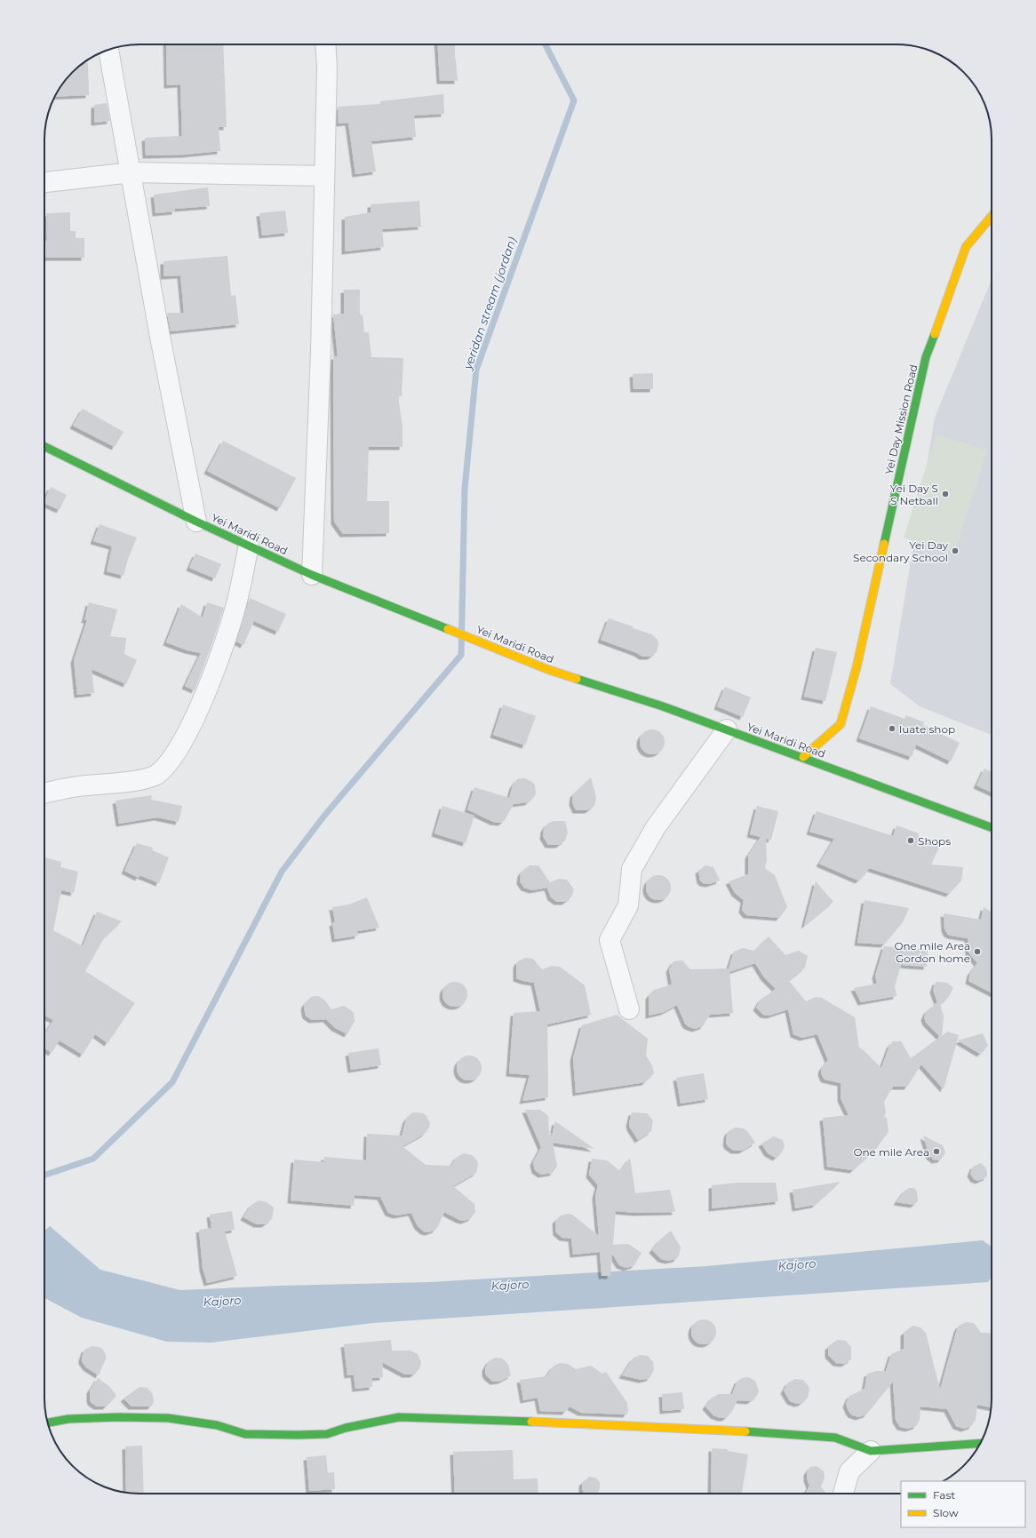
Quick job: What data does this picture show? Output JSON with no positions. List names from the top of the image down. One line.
{"streets":{"street":["Yei Day Mission Road","Yei Maridi Road"]},"crossings":[["Yei Day Mission Road","Yei Maridi Road"]],"water":["yeridan stream (jordan)","Kajoro"],"places":["Yei Day S S Netball","Yei Day Secondary School","luate shop","Shops","One mile Area Gordon home","One mile Area"],"legend":["Fast","Slow"]}
